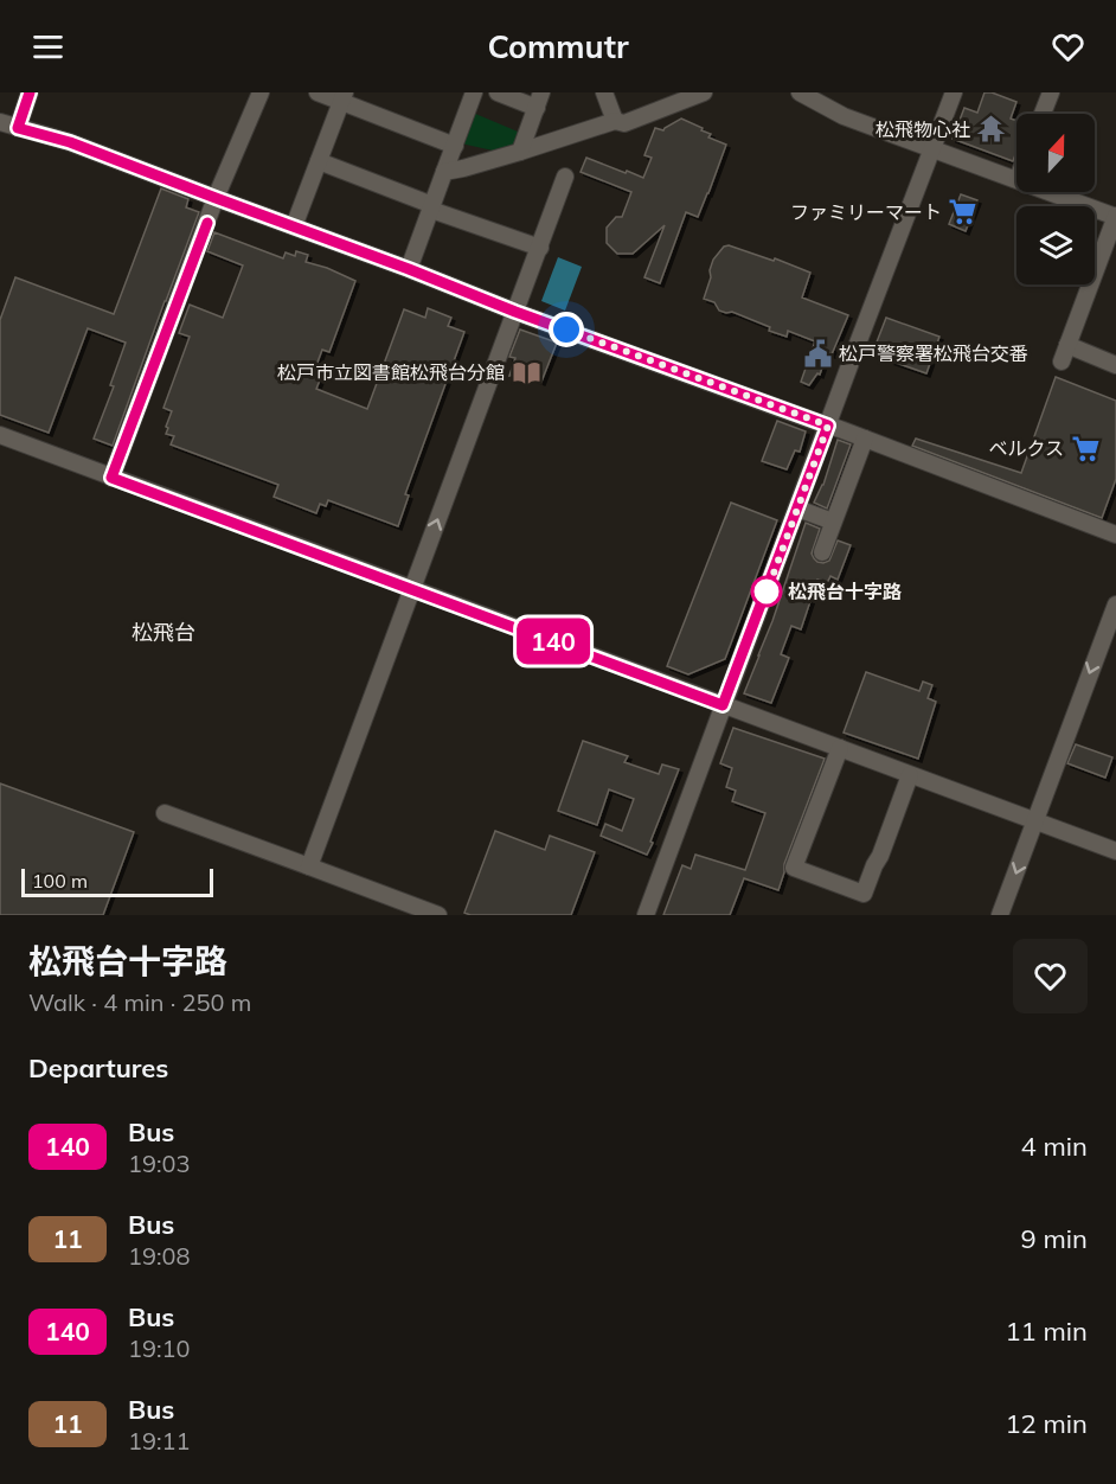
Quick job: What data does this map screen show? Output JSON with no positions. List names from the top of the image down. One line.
{"districts":["松飛台"],"places":{"temple":["松飛物心社"],"supermarket":["ファミリーマート","ベルクス"],"public building":["松戸警察署松飛台交番"],"library":["松戸市立図書館松飛台分館"],"other":["松飛台十字路"]},"lines":["bus line 140"],"scale_bar":"100 m","north":"top","page":{"header":"Commutr","on_map":"140","scale":"100 m","heading":[["松飛台十字路","Walk · 4 min · 250 m"],"Departures"],"list":[{"mark":"140","name":"Bus","note":"19:03","value":"4 min"},{"mark":"11","name":"Bus","note":"19:08","value":"9 min"},{"mark":"140","name":"Bus","note":"19:10","value":"11 min"},{"mark":"11","name":"Bus","note":"19:11","value":"12 min"}]}}
